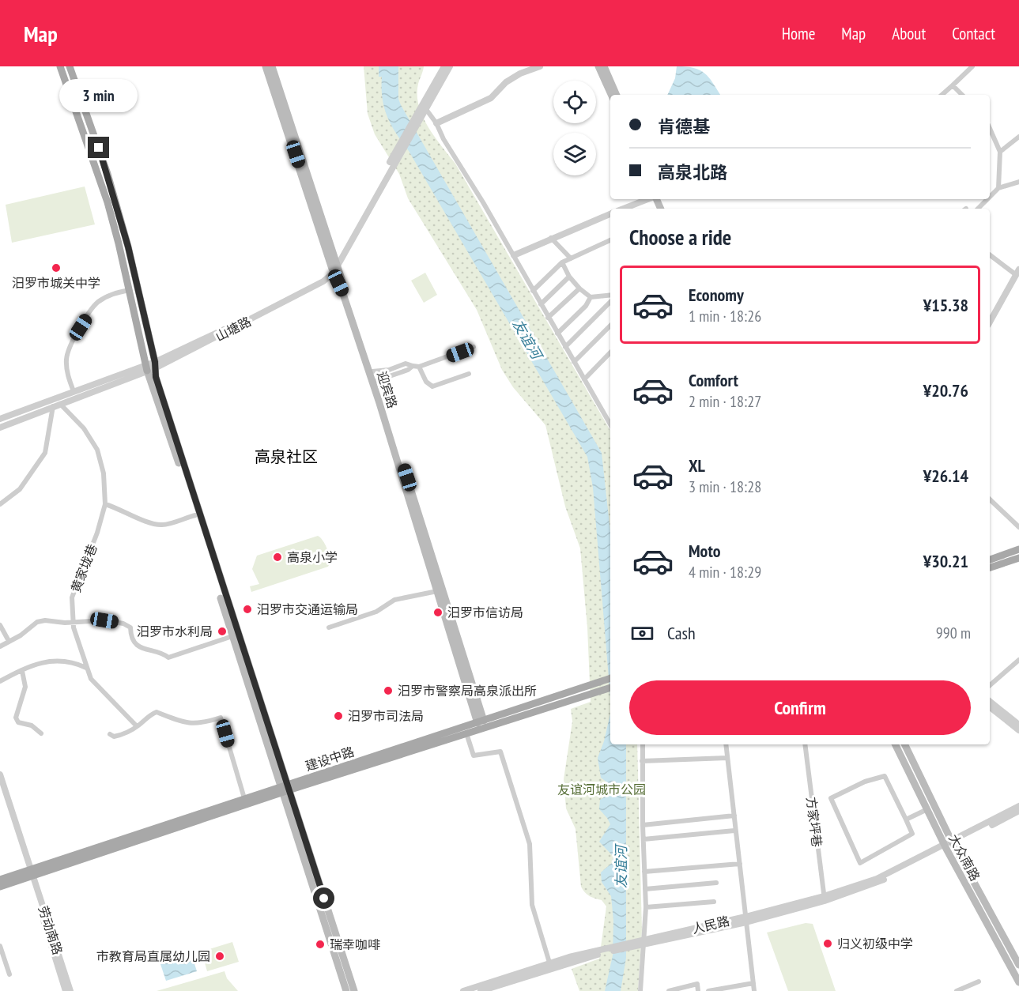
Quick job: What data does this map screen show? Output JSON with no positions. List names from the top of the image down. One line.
{"streets":{"main road":["迎宾路","建设中路","大众南路"],"street":["山塘路","黄家垅巷","方家坪巷","人民路","劳动南路"]},"crossings":[["山塘路","迎宾路"],["山塘路","黄家垅巷"],["迎宾路","建设中路"],["建设中路","劳动南路"],["方家坪巷","人民路"],["大众南路","人民路"]],"districts":["高泉社区"],"water":["友谊河"],"parks":["友谊河城市公园"],"places":["汨罗市城关中学","高泉小学","汨罗市交通运输局","汨罗市信访局","汨罗市水利局","汨罗市警察局高泉派出所","汨罗市司法局","归义初级中学","瑞幸咖啡","市教育局直属幼儿园"],"page":{"header":"Map","nav":["Home","Map","About","Contact"],"bubble":"3 min","banner":["肯德基","高泉北路"],"heading":"Choose a ride","list":[{"name":"Economy","note":"1 min · 18:26","value":"¥15.38"},{"name":"Comfort","note":"2 min · 18:27","value":"¥20.76"},{"name":"XL","note":"3 min · 18:28","value":"¥26.14"},{"name":"Moto","note":"4 min · 18:29","value":"¥30.21"}],"pay":["Cash","990 m"],"buttons":"Confirm"}}
